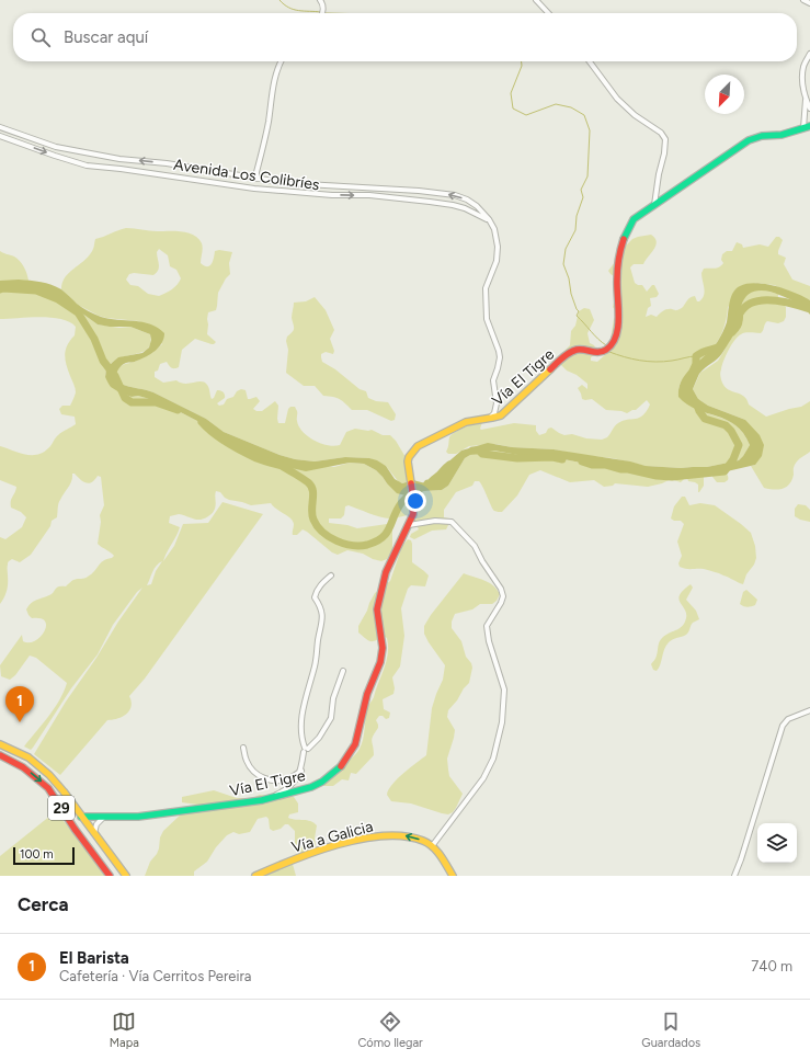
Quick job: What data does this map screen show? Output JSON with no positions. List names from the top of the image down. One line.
{"streets":{"main road":["Vía El Tigre","29","Vía a Galicia"],"street":["Avenida Los Colibríes"]},"crossings":[["Avenida Los Colibríes","Vía El Tigre"],["Vía El Tigre","29"]],"one_way":["Vía a Galicia"],"scale_bar":"100 m","north":"bottom left","page":{"search":"Buscar aquí","pins":"1","scale":"100 m","heading":"Cerca","list":[{"mark":"1","name":"El Barista","note":"Cafetería · Vía Cerritos Pereira","value":"740 m"}],"nav":["Mapa","Cómo llegar","Guardados"]}}
